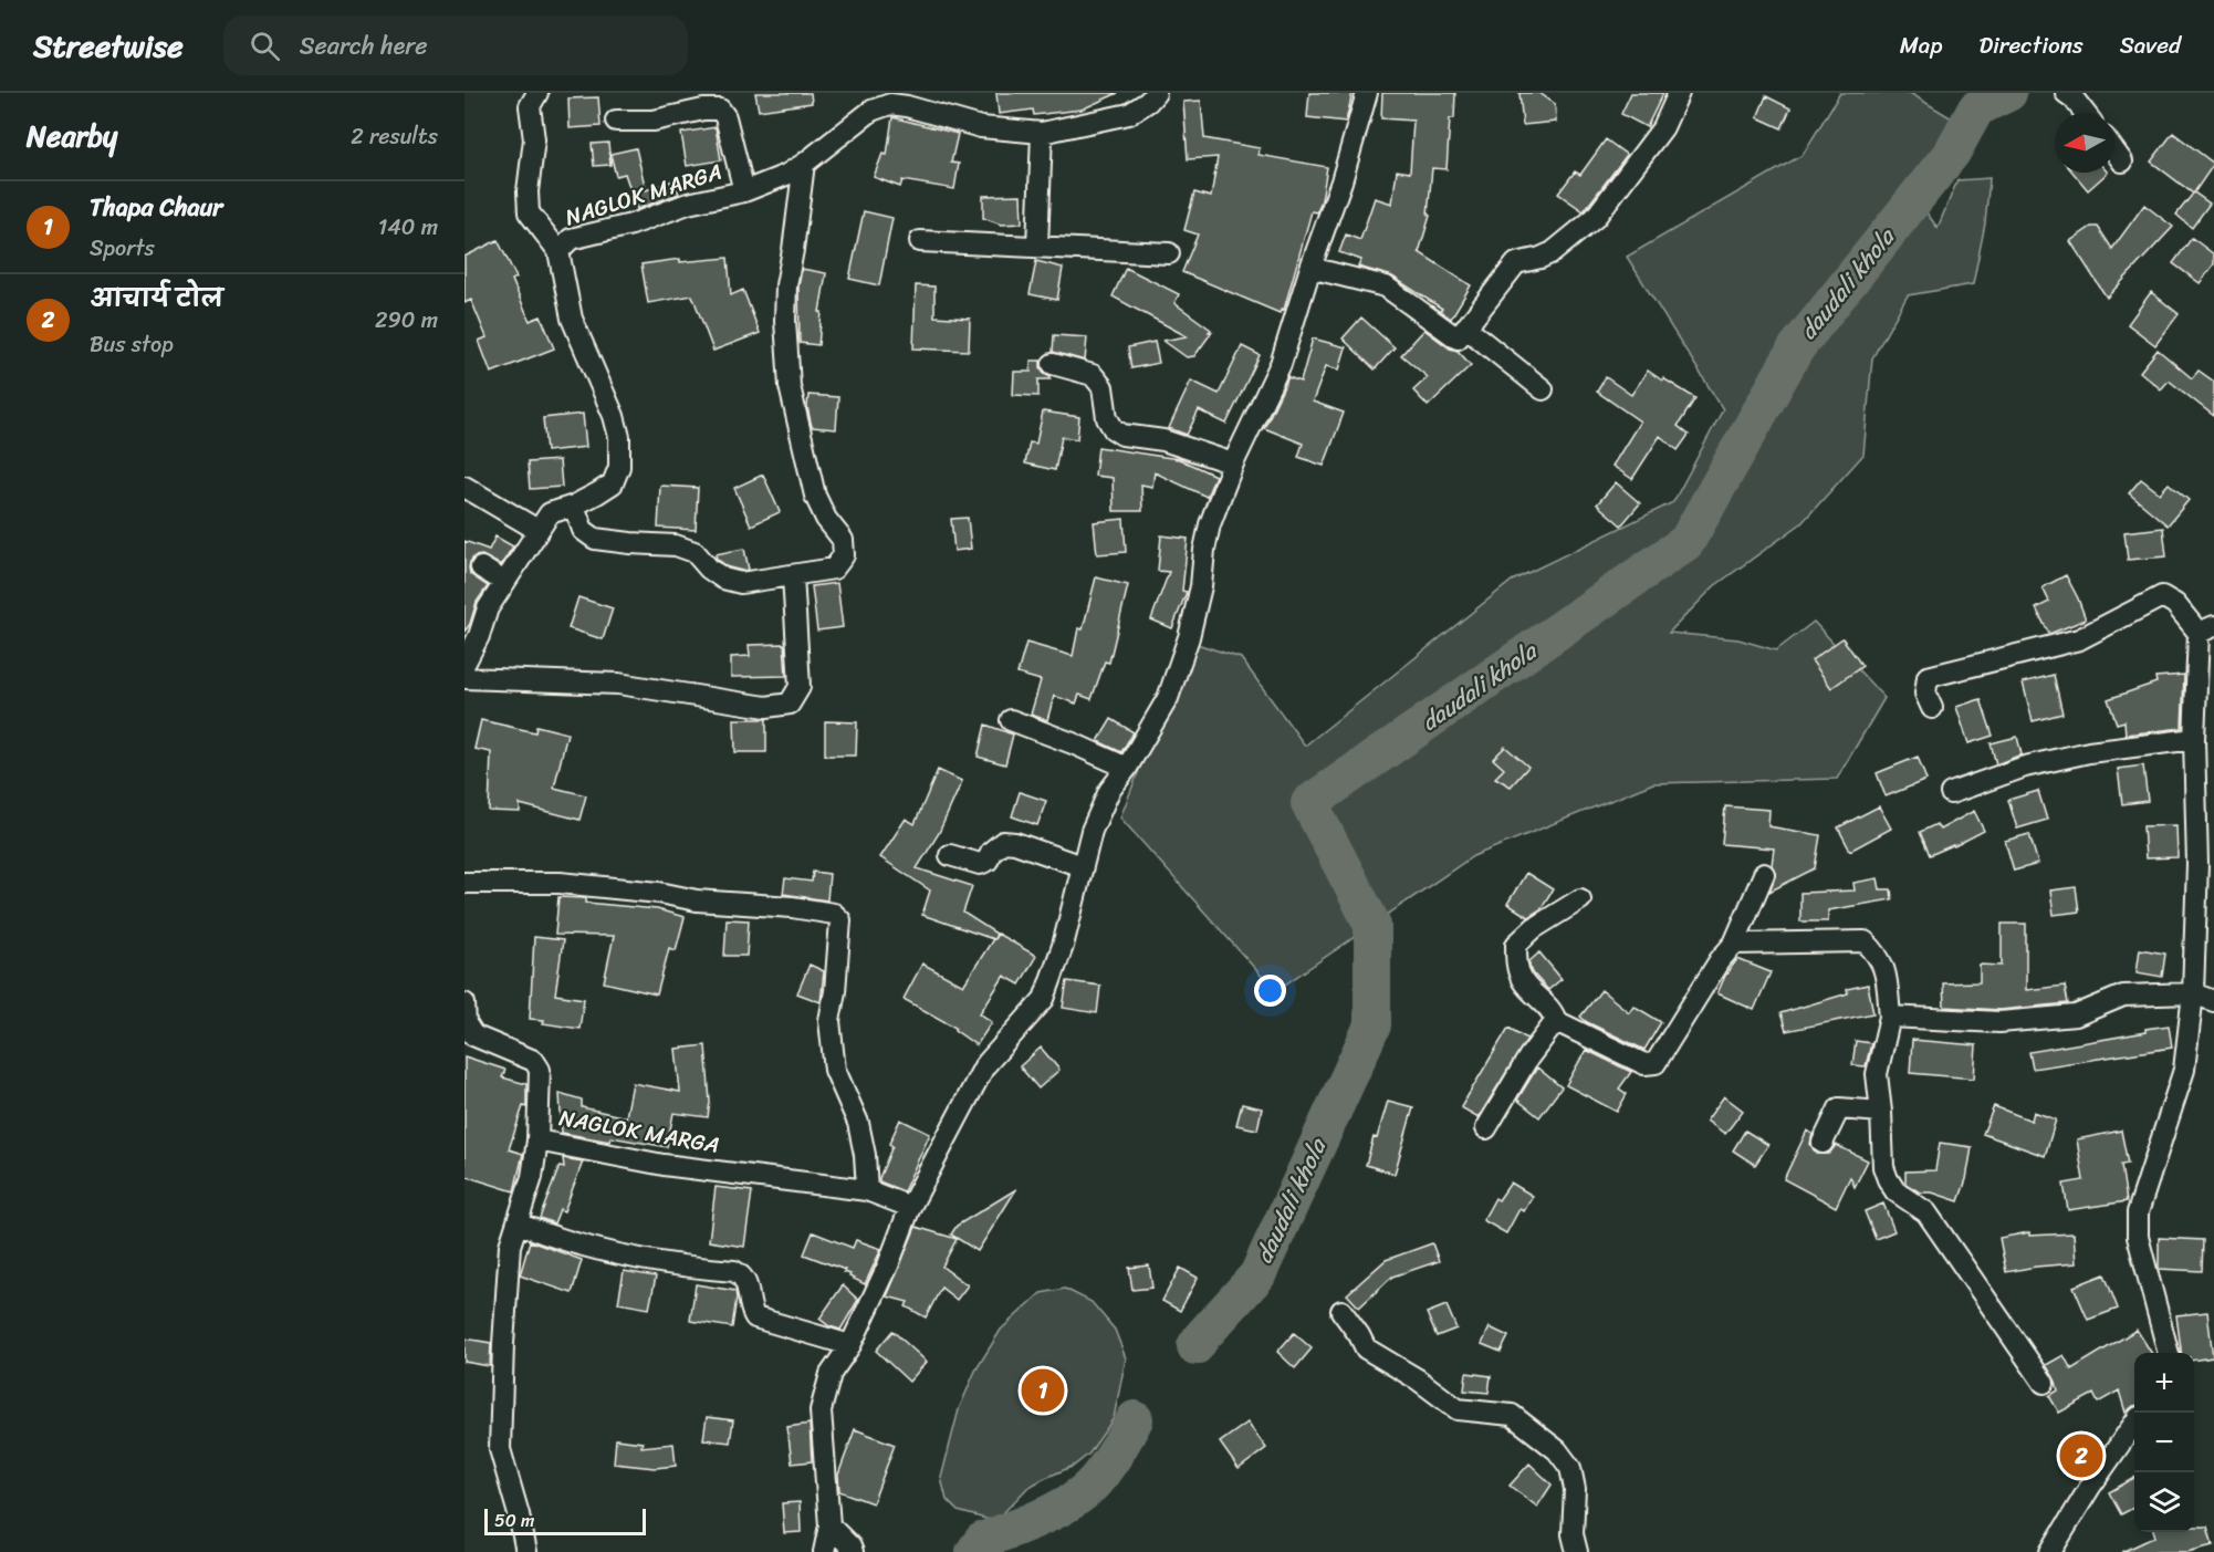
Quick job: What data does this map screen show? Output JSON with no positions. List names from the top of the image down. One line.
{"streets":{"street":["NAGLOK MARGA"]},"water":["daudali khola"],"scale_bar":"50 m","north":"left","page":{"header":"Streetwise","search":"Search here","nav":["Map","Directions","Saved"],"heading":["Nearby","2 results"],"list":[{"mark":"1","name":"Thapa Chaur","note":"Sports","value":"140 m"},{"mark":"2","name":"आचार्य टोल","note":"Bus stop","value":"290 m"}],"map_buttons":["+","−"],"pins":["1","2"],"scale":"50 m"}}
